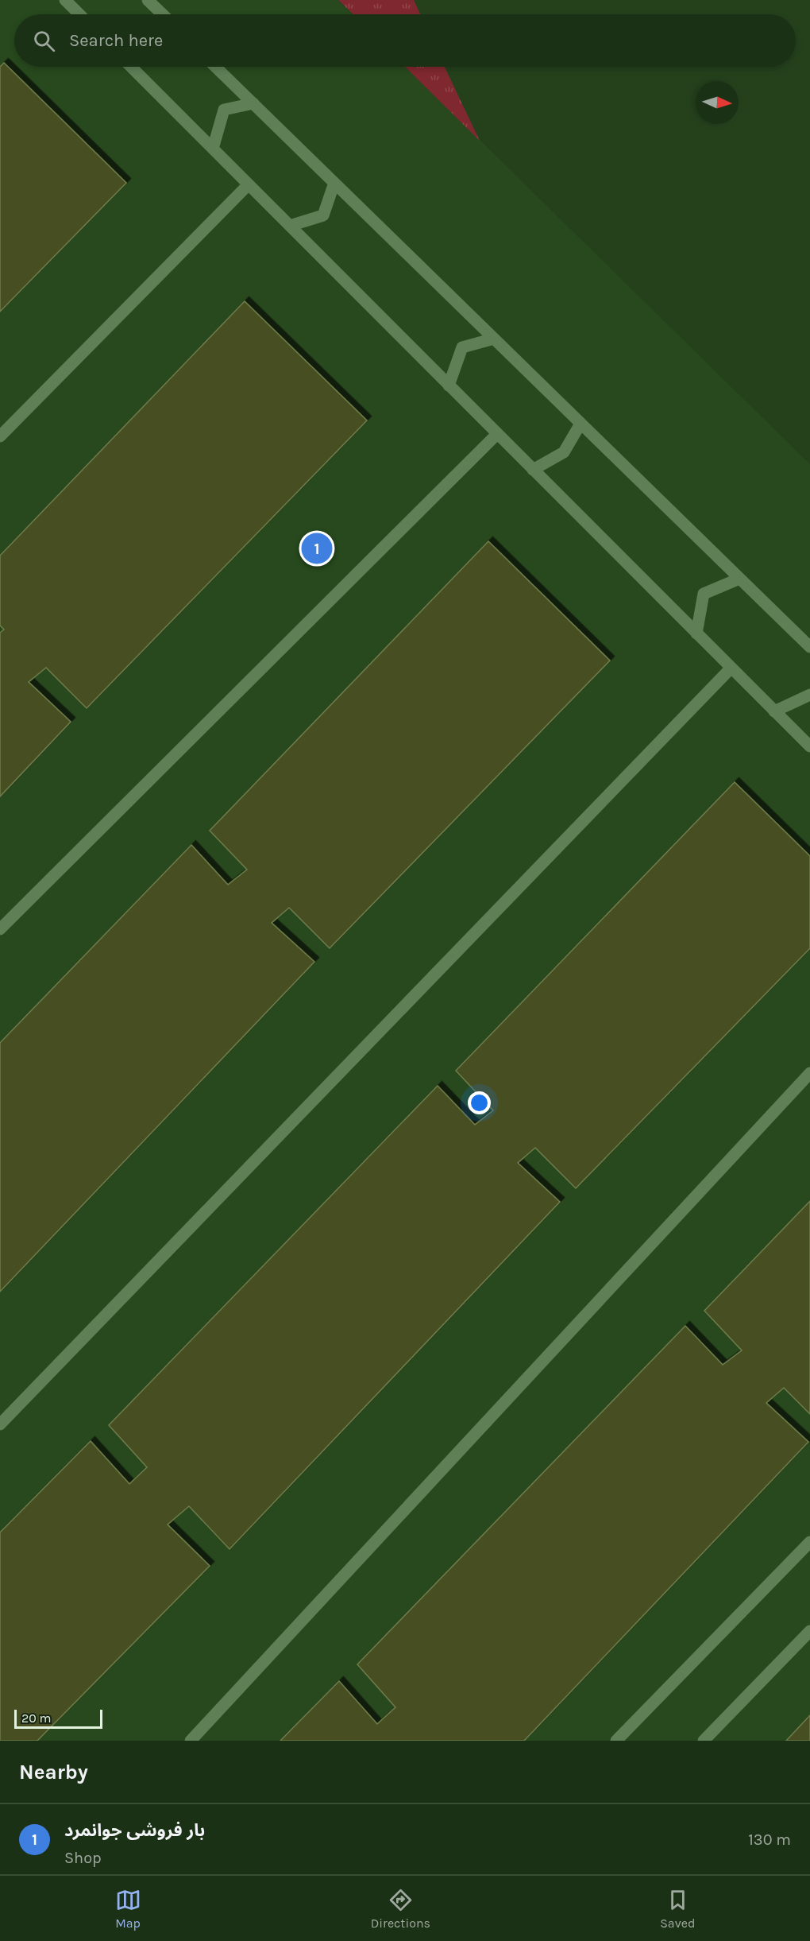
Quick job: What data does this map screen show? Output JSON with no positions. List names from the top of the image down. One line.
{"scale_bar":"20 m","north":"right","page":{"search":"Search here","pins":"1","scale":"20 m","heading":"Nearby","list":[{"mark":"1","name":"بار فروشی جوانمرد","note":"Shop","value":"130 m"}],"nav":["Map","Directions","Saved"]}}
